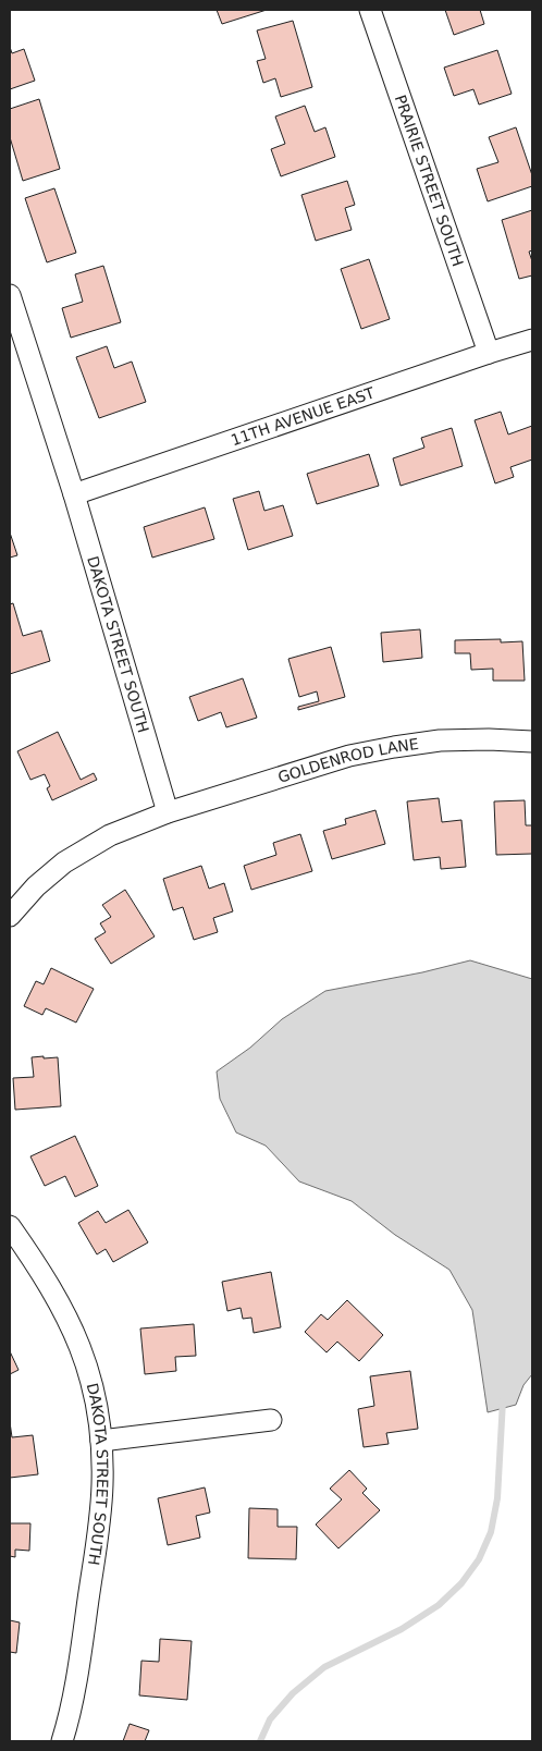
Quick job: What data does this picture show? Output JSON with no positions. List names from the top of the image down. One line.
{"streets":{"street":["PRAIRIE STREET SOUTH","11TH AVENUE EAST","DAKOTA STREET SOUTH","GOLDENROD LANE"]},"crossings":[["PRAIRIE STREET SOUTH","11TH AVENUE EAST"],["11TH AVENUE EAST","DAKOTA STREET SOUTH"],["DAKOTA STREET SOUTH","GOLDENROD LANE"]]}
